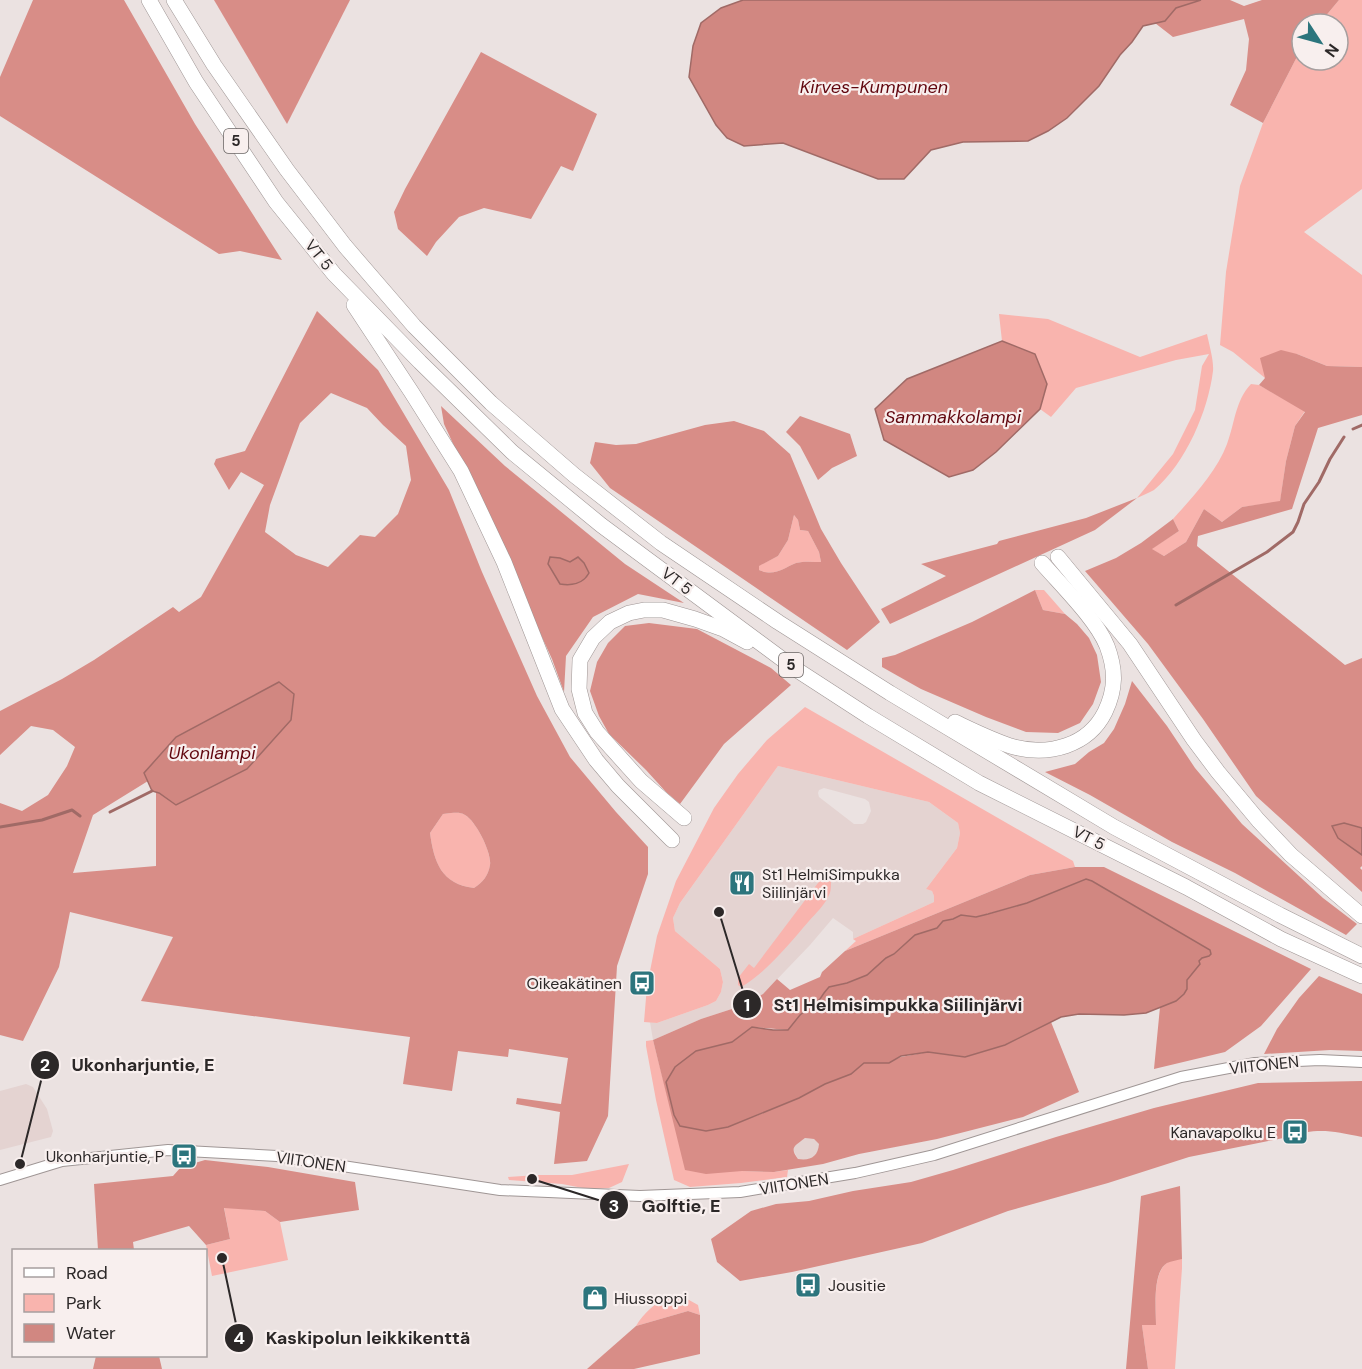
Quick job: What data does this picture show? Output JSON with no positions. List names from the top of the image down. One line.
{"streets":{"highway":["5","VT 5"],"main road":["VIITONEN"]},"water":["Kirves-Kumpunen","Sammakkolampi","Ukonlampi"],"places":{"restaurant":["St1 HelmiSimpukka Siilinjärvi"],"other":["St1 Helmisimpukka Siilinjärvi","Ukonharjuntie, E","Golftie, E","Kaskipolun leikkikenttä"],"bus stop":["Oikeakätinen","Kanavapolku E","Ukonharjuntie, P","Jousitie"],"shop":["Hiussoppi"]},"legend":["Road","Park","Water"],"north":"bottom right"}
